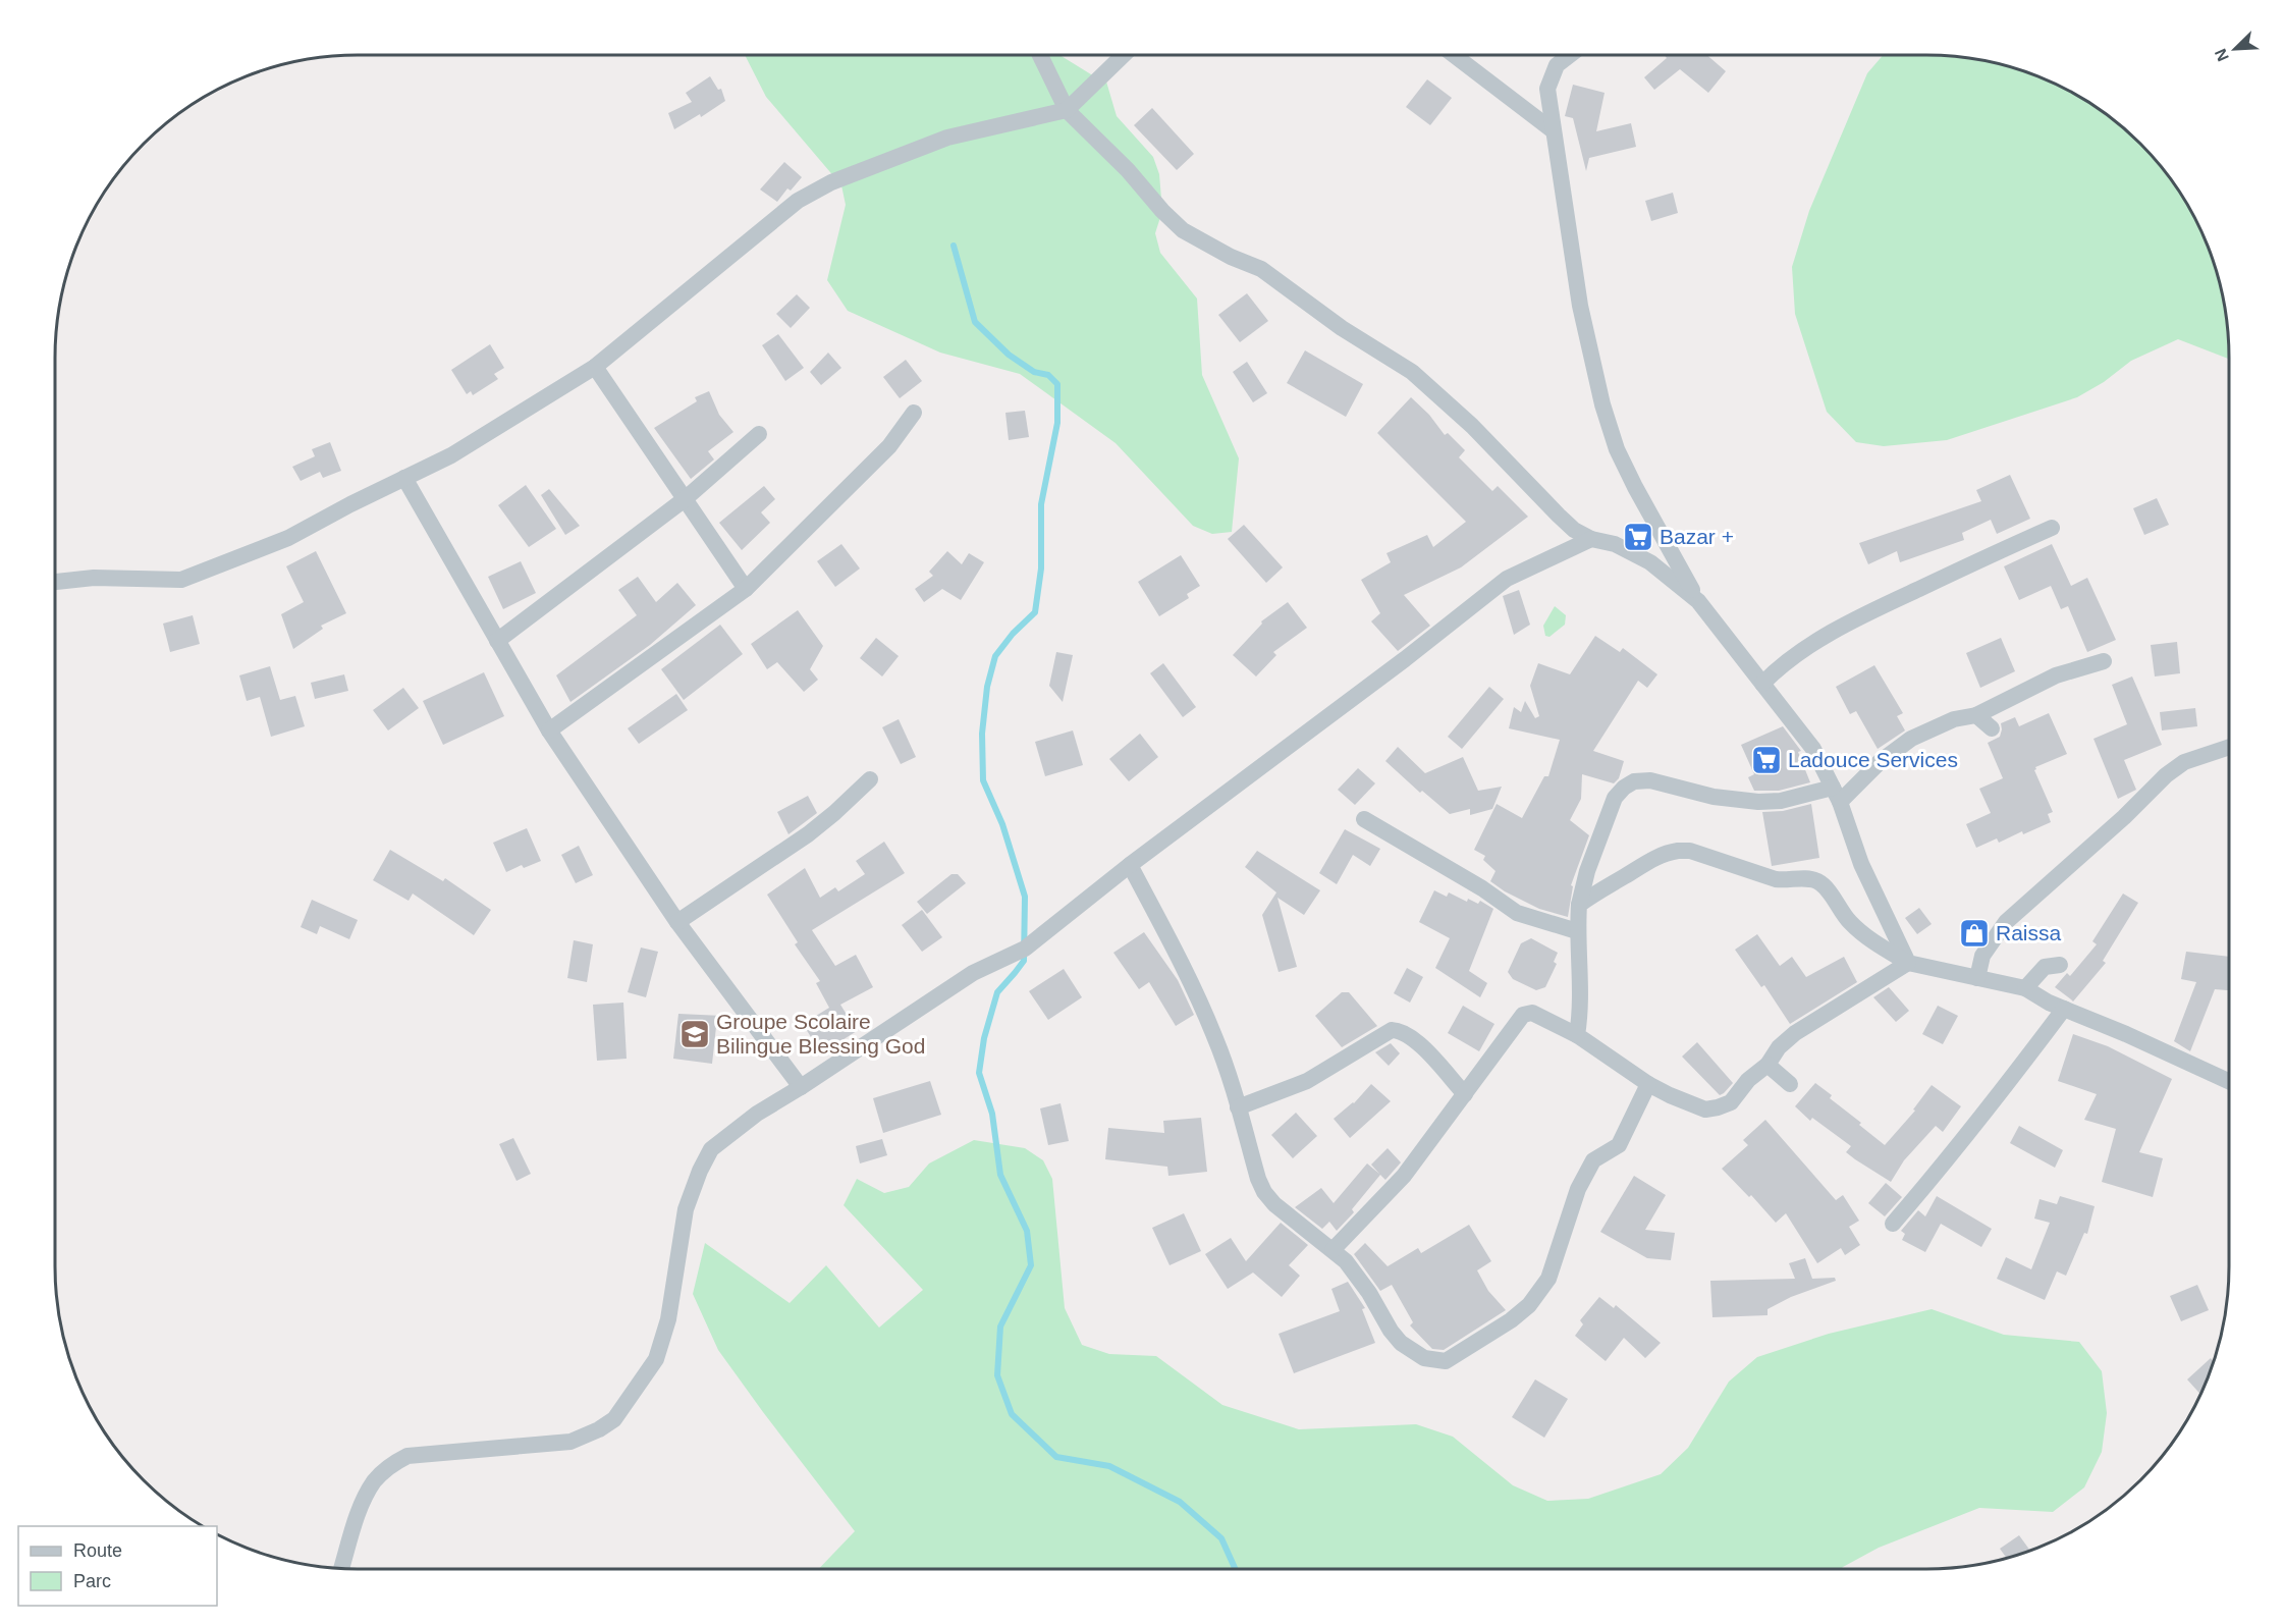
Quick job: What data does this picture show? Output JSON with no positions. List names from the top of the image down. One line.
{"places":{"supermarket":["Bazar +","Ladouce Services"],"shop":["Raissa"],"school or university":["Groupe Scolaire Bilingue Blessing God"]},"legend":["Route","Parc"],"north":"bottom left"}
